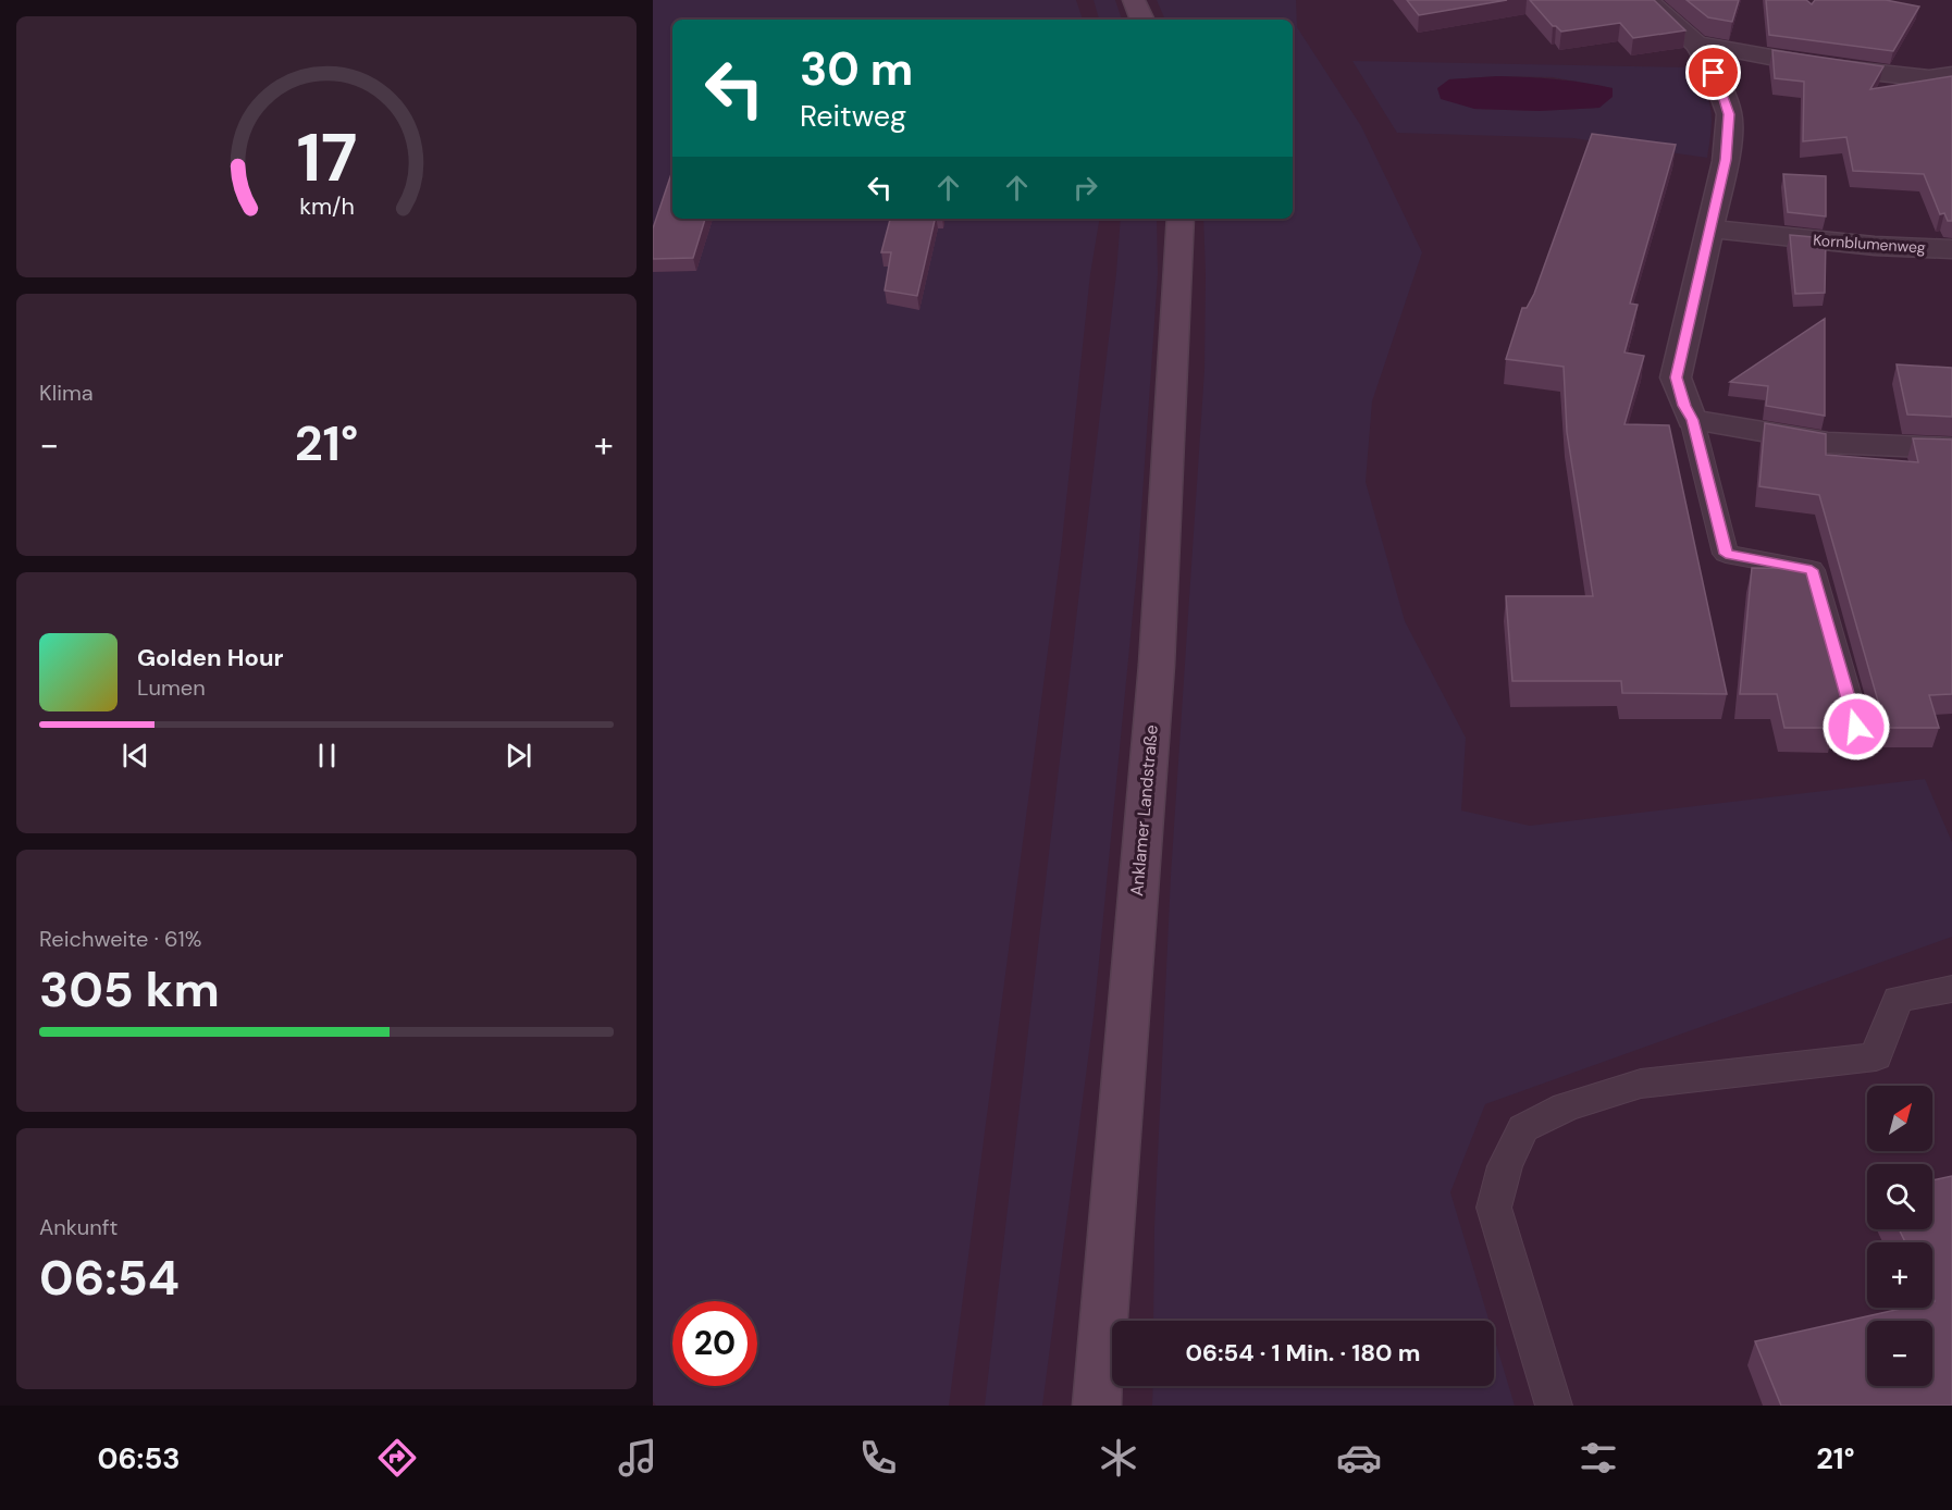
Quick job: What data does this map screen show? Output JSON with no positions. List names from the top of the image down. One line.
{"streets":{"main road":["Anklamer Landstraße"],"street":["Kornblumenweg"]},"north":"top right","page":{"turn":["30 m","Reitweg"],"tile":["Klima",["Reichweite · 61%","305 km"],["Ankunft","06:54"]],"heat":["−","21°","+"],"song":["Golden Hour","Lumen"],"map_buttons":["+","−"],"limit":"20","trip":"06:54 · 1 Min. · 180 m","tabs":["06:53","21°"],"gauge":["17","km/h"]}}
